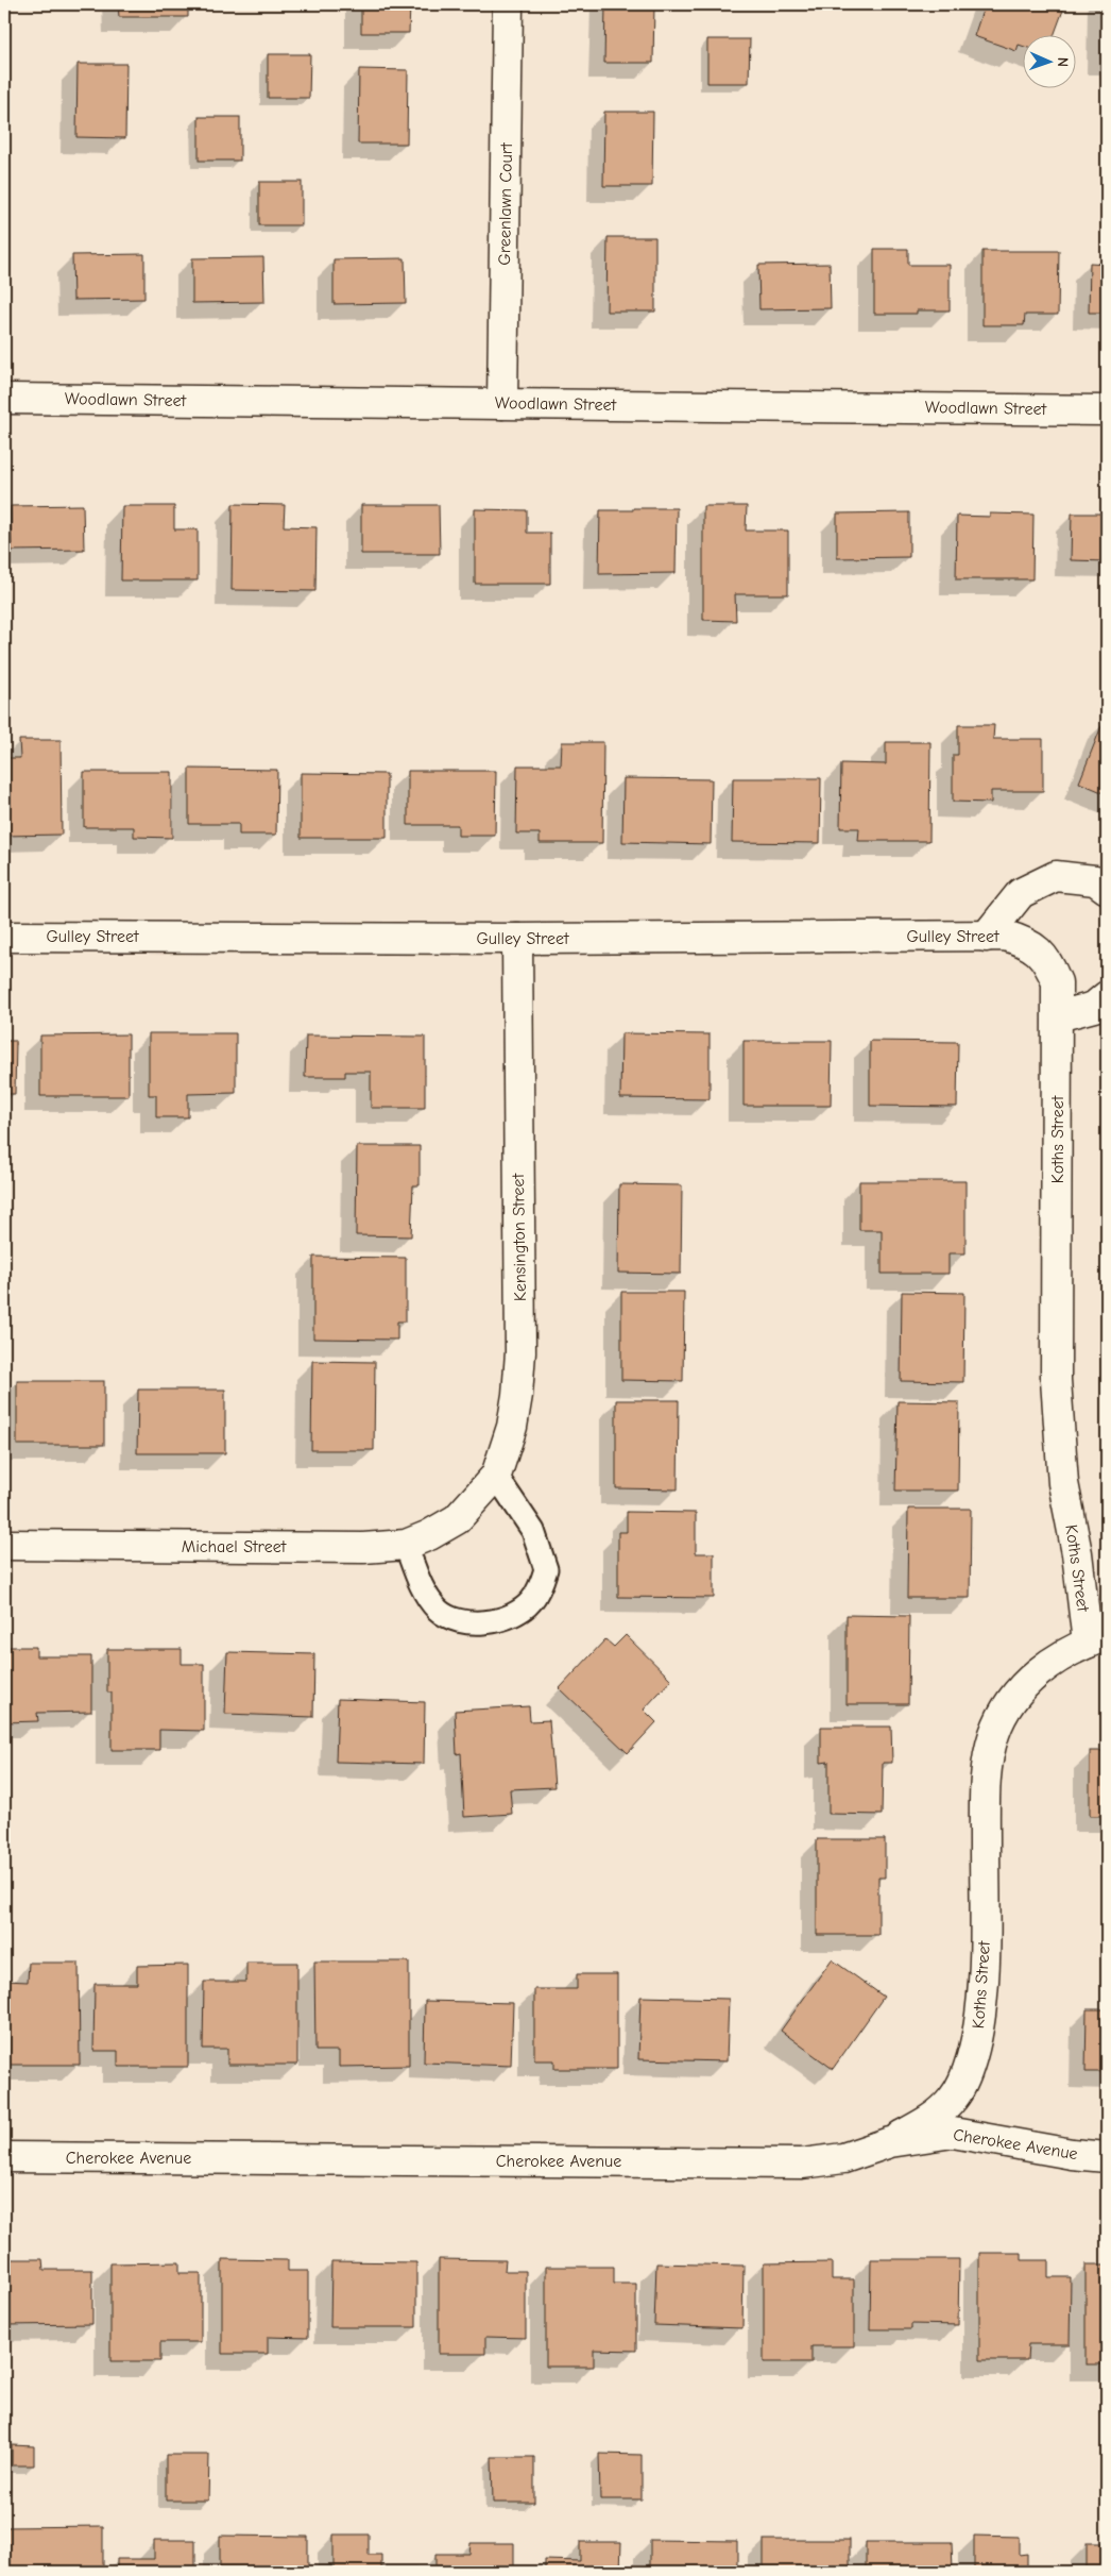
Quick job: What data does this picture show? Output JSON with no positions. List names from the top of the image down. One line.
{"streets":{"street":["Greenlawn Court","Woodlawn Street","Gulley Street","Koths Street","Kensington Street","Michael Street","Cherokee Avenue"]},"crossings":[["Greenlawn Court","Woodlawn Street"],["Gulley Street","Koths Street"],["Gulley Street","Kensington Street"],["Koths Street","Cherokee Avenue"],["Kensington Street","Michael Street"]],"north":"right"}
